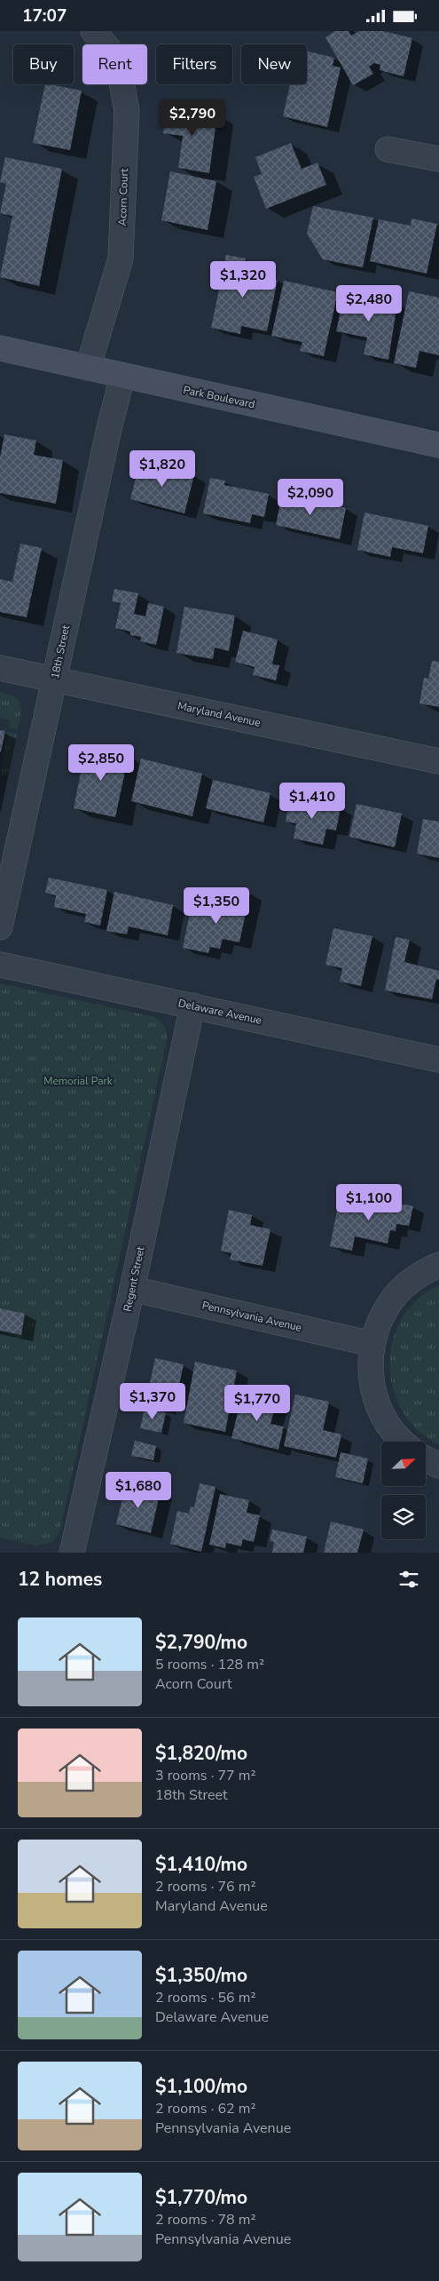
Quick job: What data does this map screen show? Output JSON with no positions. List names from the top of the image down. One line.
{"streets":{"street":["Acorn Court","Park Boulevard","18th Street","Maryland Avenue","Delaware Avenue","Regent Street","Pennsylvania Avenue"]},"crossings":[["Acorn Court","Park Boulevard"],["Park Boulevard","18th Street"],["18th Street","Maryland Avenue"],["Delaware Avenue","Regent Street"],["Regent Street","Pennsylvania Avenue"]],"parks":["Memorial Park"],"north":"top right","page":{"status":"17:07","chip":["Buy","Rent","Filters","New"],"price":["$2,790","$1,320","$2,480","$1,820","$2,090","$2,850","$1,410","$1,350","$1,100","$1,370","$1,770","$1,680"],"heading":"12 homes","list":[{"name":"$2,790/mo","note":"5 rooms · 128 m² · Acorn Court"},{"name":"$1,820/mo","note":"3 rooms · 77 m² · 18th Street"},{"name":"$1,410/mo","note":"2 rooms · 76 m² · Maryland Avenue"},{"name":"$1,350/mo","note":"2 rooms · 56 m² · Delaware Avenue"},{"name":"$1,100/mo","note":"2 rooms · 62 m² · Pennsylvania Avenue"},{"name":"$1,770/mo","note":"2 rooms · 78 m² · Pennsylvania Avenue"}]}}
